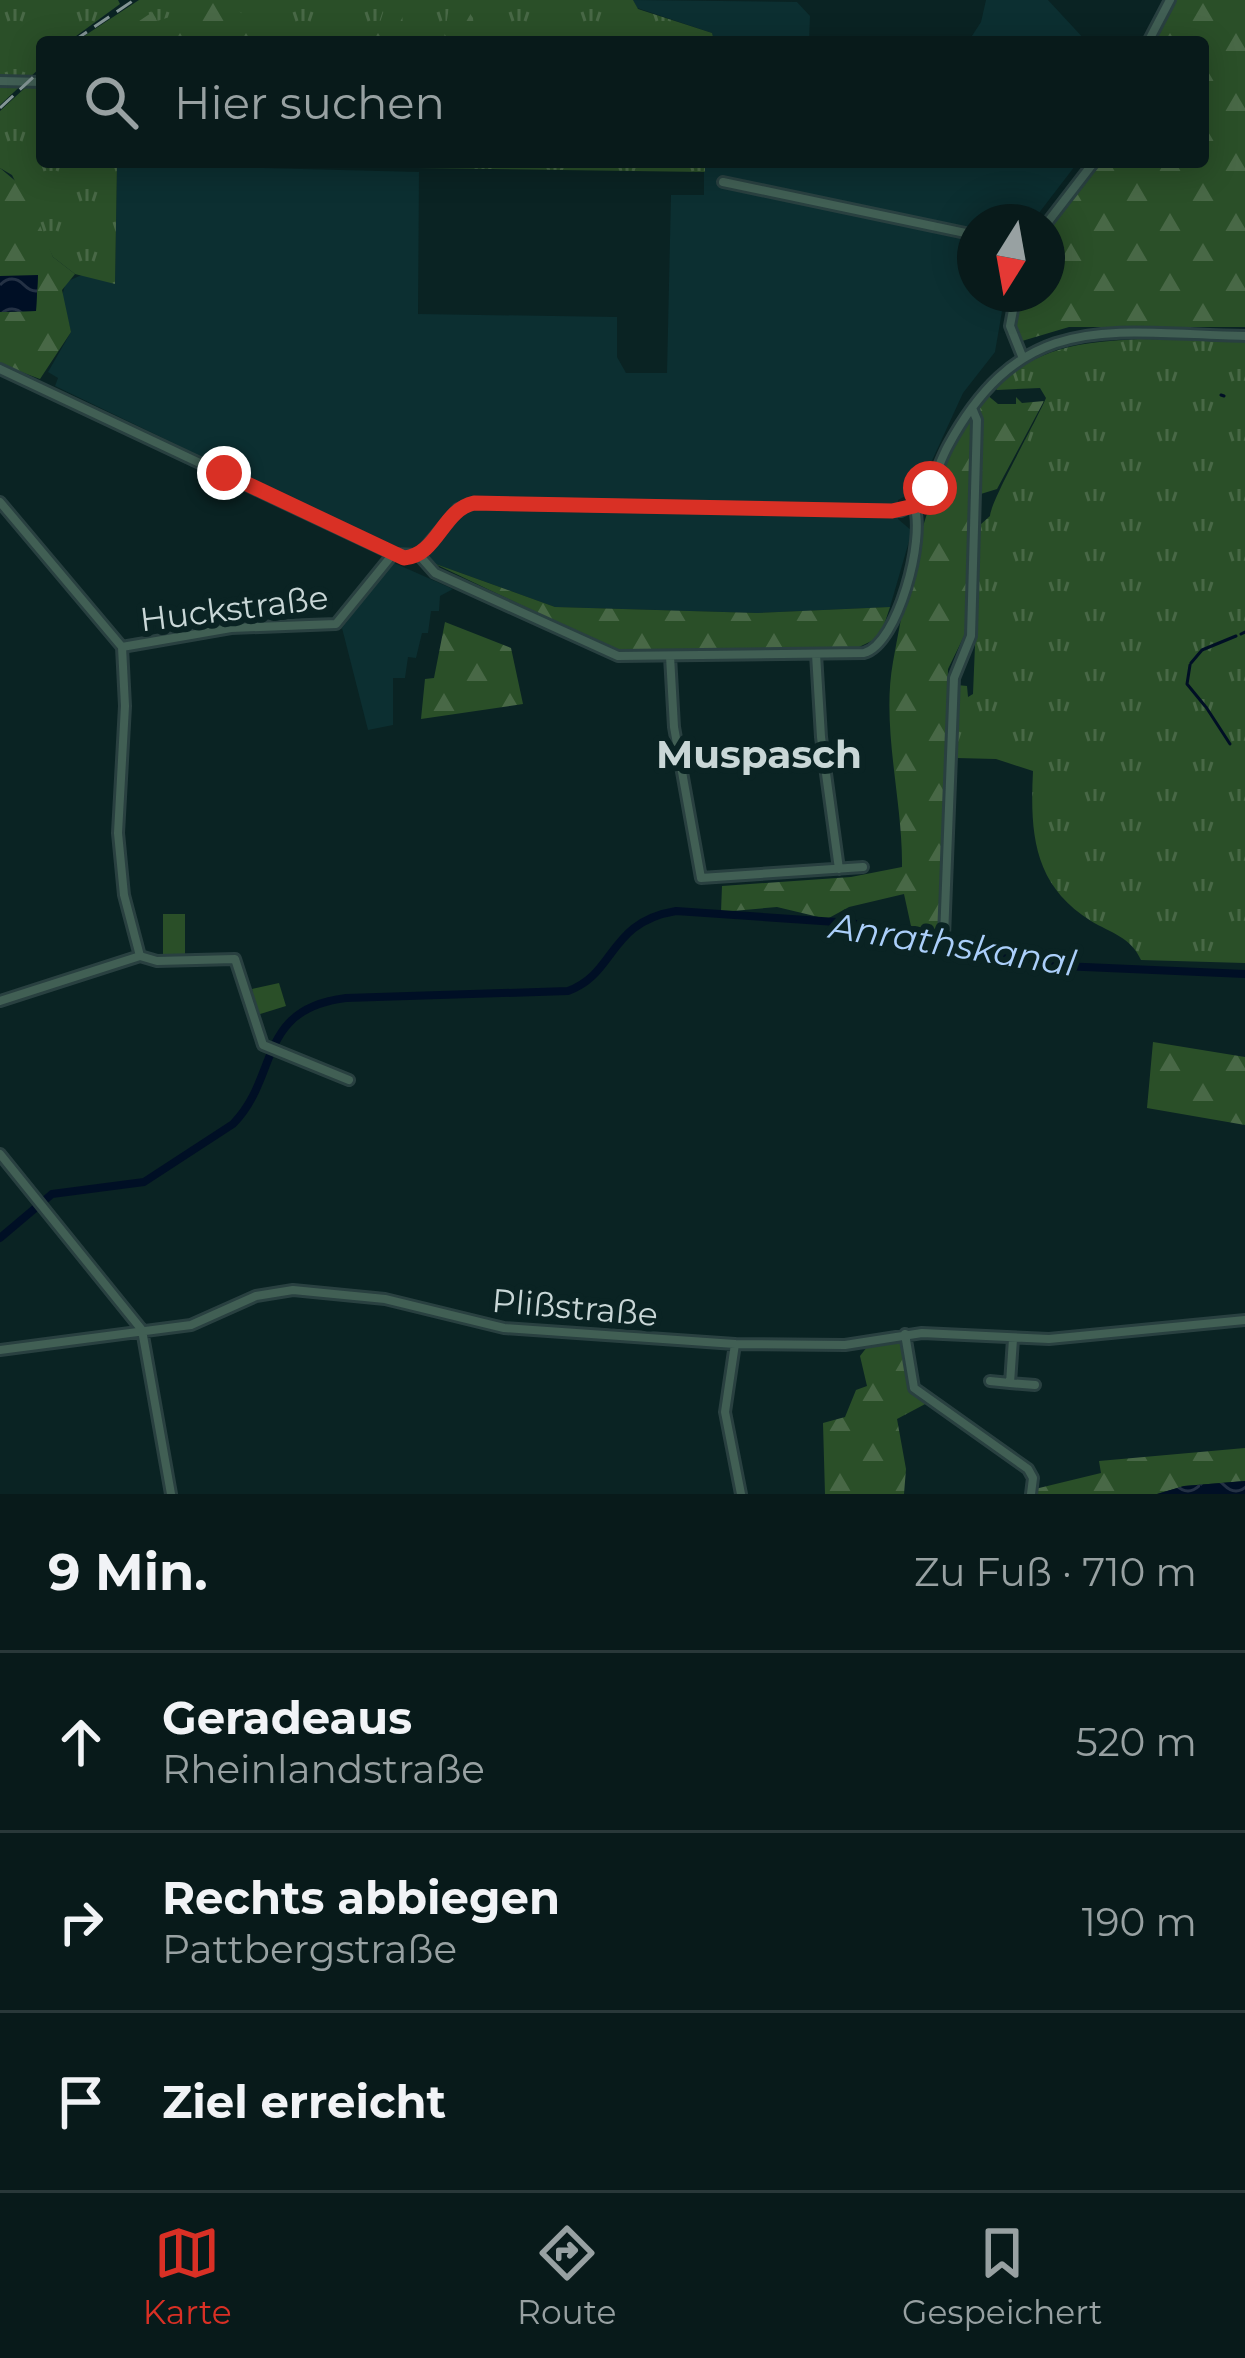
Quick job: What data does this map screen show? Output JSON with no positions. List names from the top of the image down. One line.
{"streets":{"street":["Huckstraße","Plißstraße"]},"districts":["Muspasch"],"water":["Anrathskanal"],"north":"bottom","page":{"search":"Hier suchen","heading":["9 Min.","Zu Fuß · 710 m"],"list":[["Geradeaus","Rheinlandstraße","520 m"],["Rechts abbiegen","Pattbergstraße","190 m"],"Ziel erreicht"],"nav":["Karte","Route","Gespeichert"]}}
